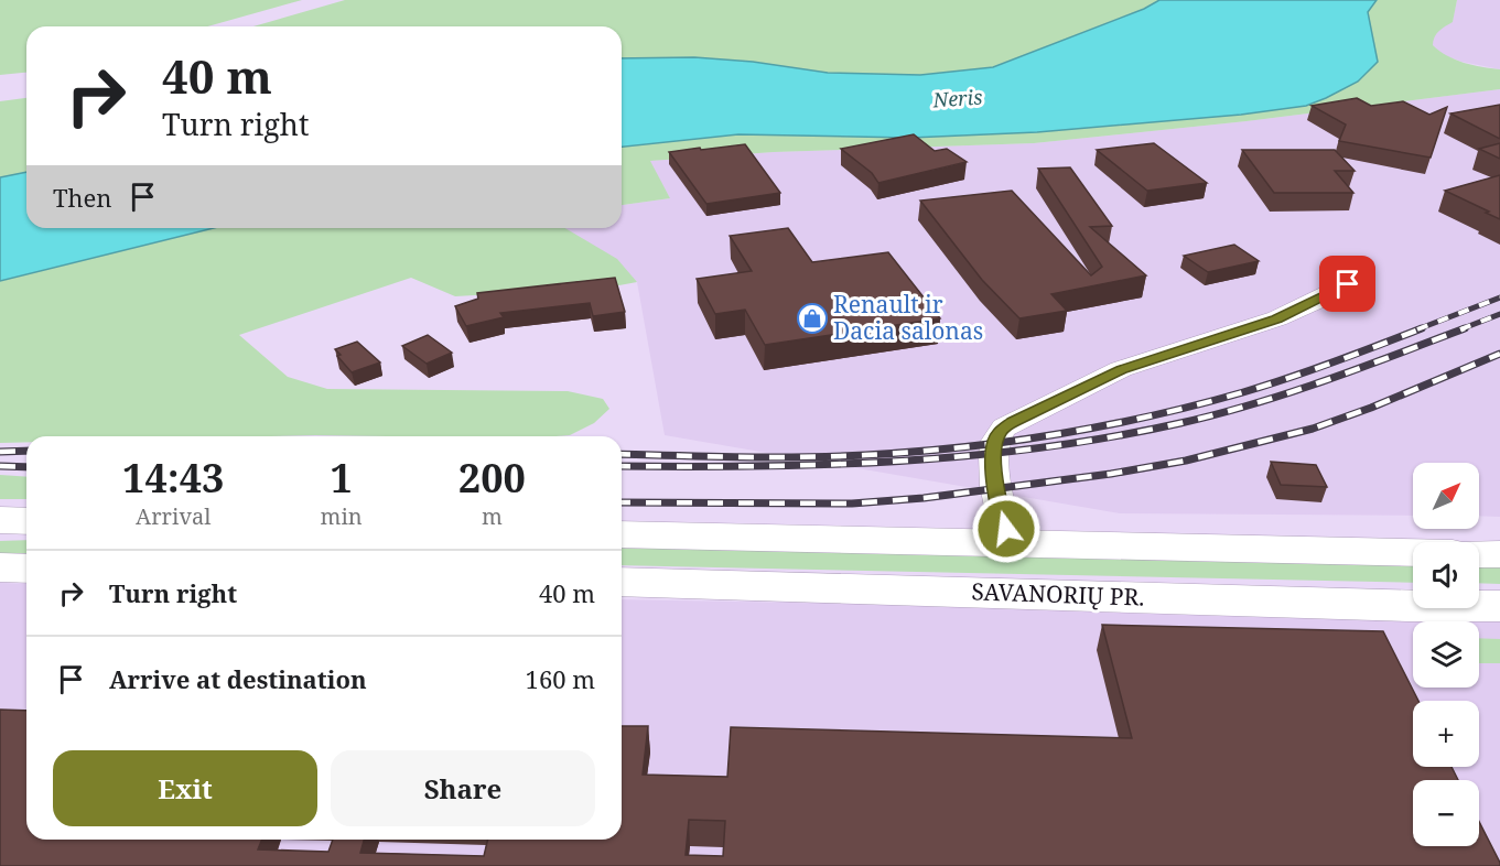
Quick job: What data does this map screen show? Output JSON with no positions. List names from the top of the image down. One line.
{"streets":{"highway":["SAVANORIŲ PR."]},"water":["Neris"],"places":{"shop":["Renault ir Dacia salonas"]},"north":"top right","page":{"turn":["40 m","Turn right"],"then":"Then","eta":["14:43","Arrival","1","min","200","m"],"map_buttons":["+","−"],"list":[{"name":"Turn right","value":"40 m"},{"name":"Arrive at destination","value":"160 m"}],"buttons":["Exit","Share"]}}
